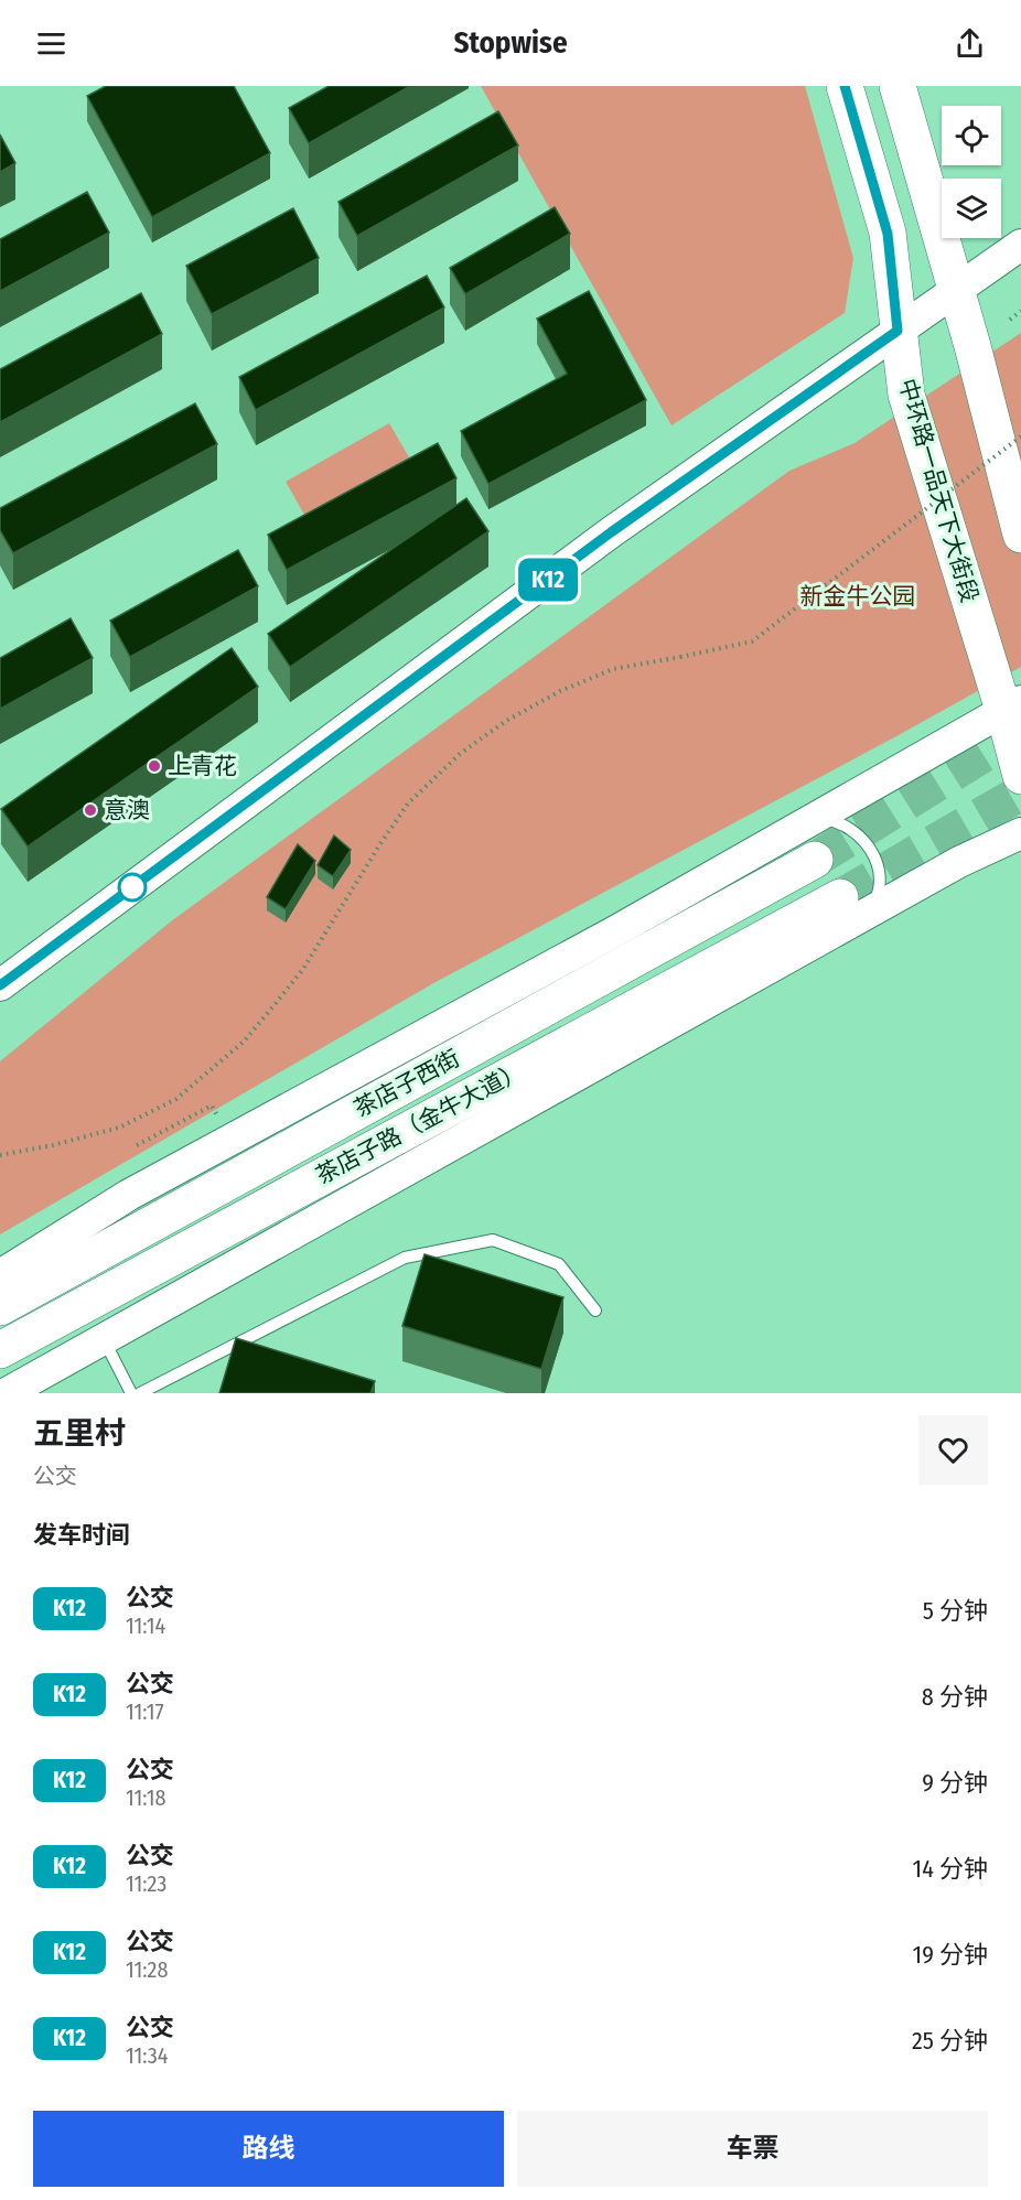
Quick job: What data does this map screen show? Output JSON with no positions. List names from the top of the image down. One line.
{"streets":{"main road":["中环路一品天下大街段","茶店子西街","茶店子路（金牛大道）"]},"parks":["新金牛公园"],"places":["上青花","意澳"],"lines":["bus line K12"],"page":{"header":"Stopwise","on_map":"K12","heading":[["五里村","公交"],"发车时间"],"list":[{"mark":"K12","name":"公交","note":"11:14","value":"5 分钟"},{"mark":"K12","name":"公交","note":"11:17","value":"8 分钟"},{"mark":"K12","name":"公交","note":"11:18","value":"9 分钟"},{"mark":"K12","name":"公交","note":"11:23","value":"14 分钟"},{"mark":"K12","name":"公交","note":"11:28","value":"19 分钟"},{"mark":"K12","name":"公交","note":"11:34","value":"25 分钟"}],"buttons":["路线","车票"]}}
